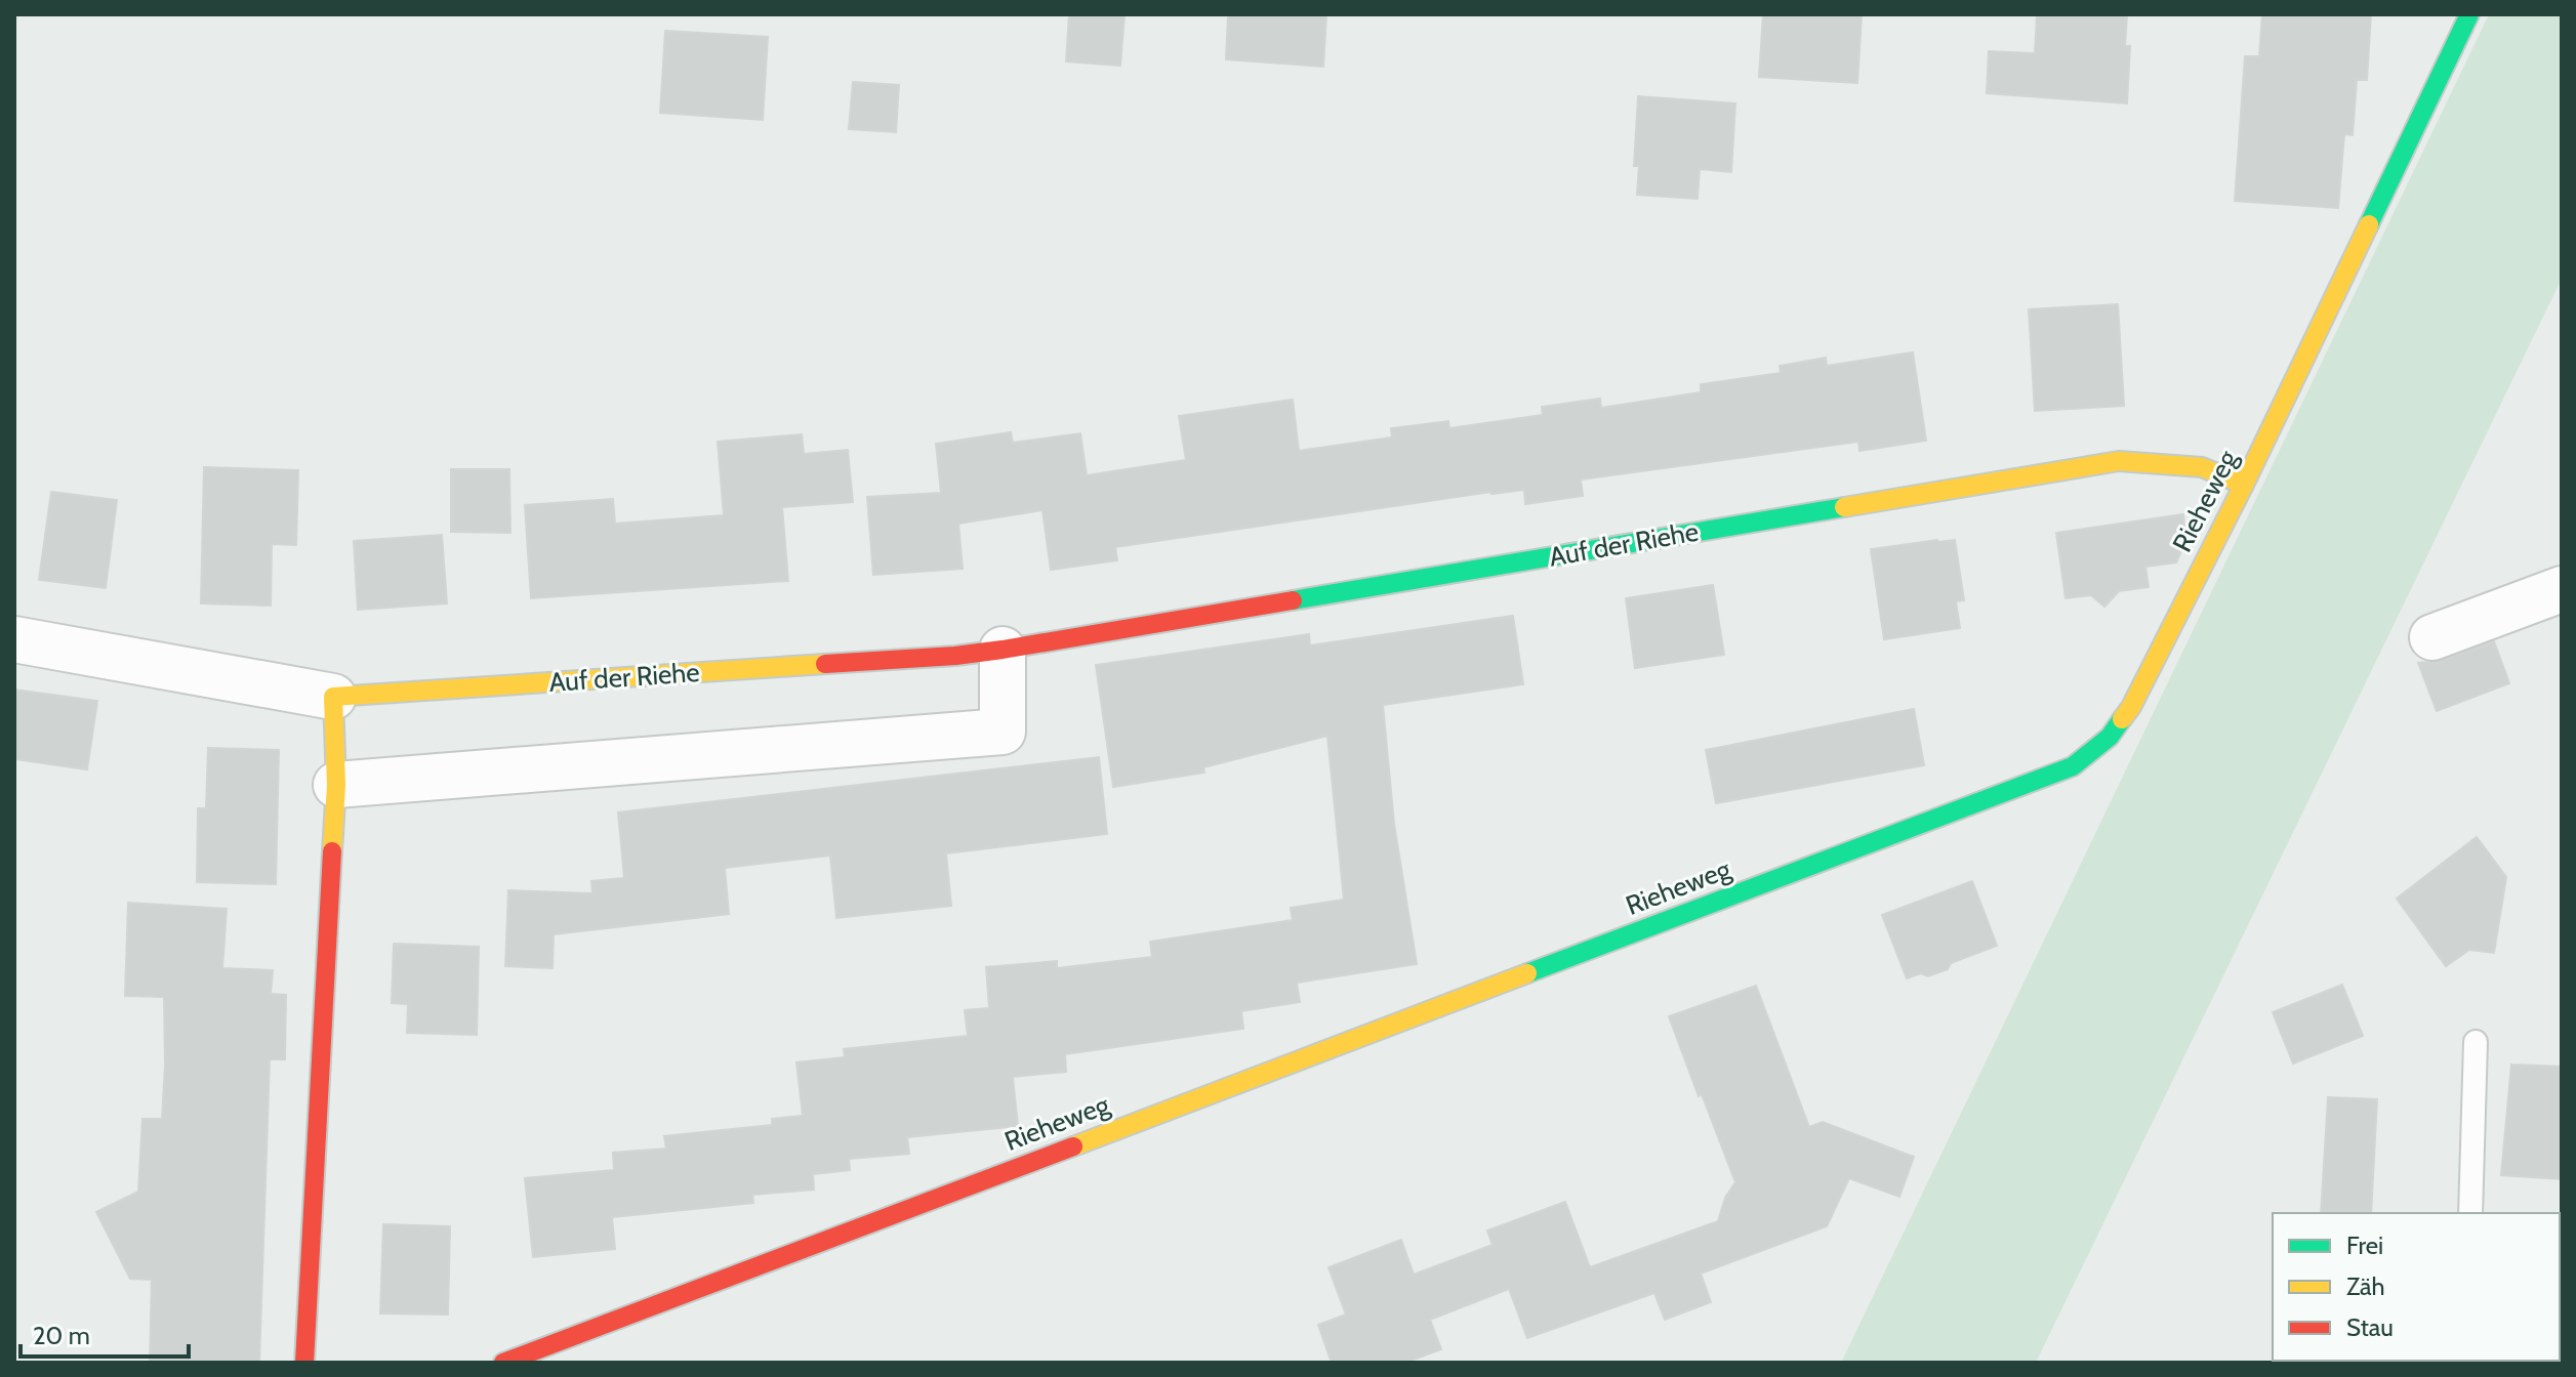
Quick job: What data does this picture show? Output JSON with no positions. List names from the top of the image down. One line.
{"streets":{"street":["Rieheweg","Auf der Riehe"]},"crossings":[["Rieheweg","Auf der Riehe"]],"legend":["Frei","Zäh","Stau"],"scale_bar":"20 m"}
